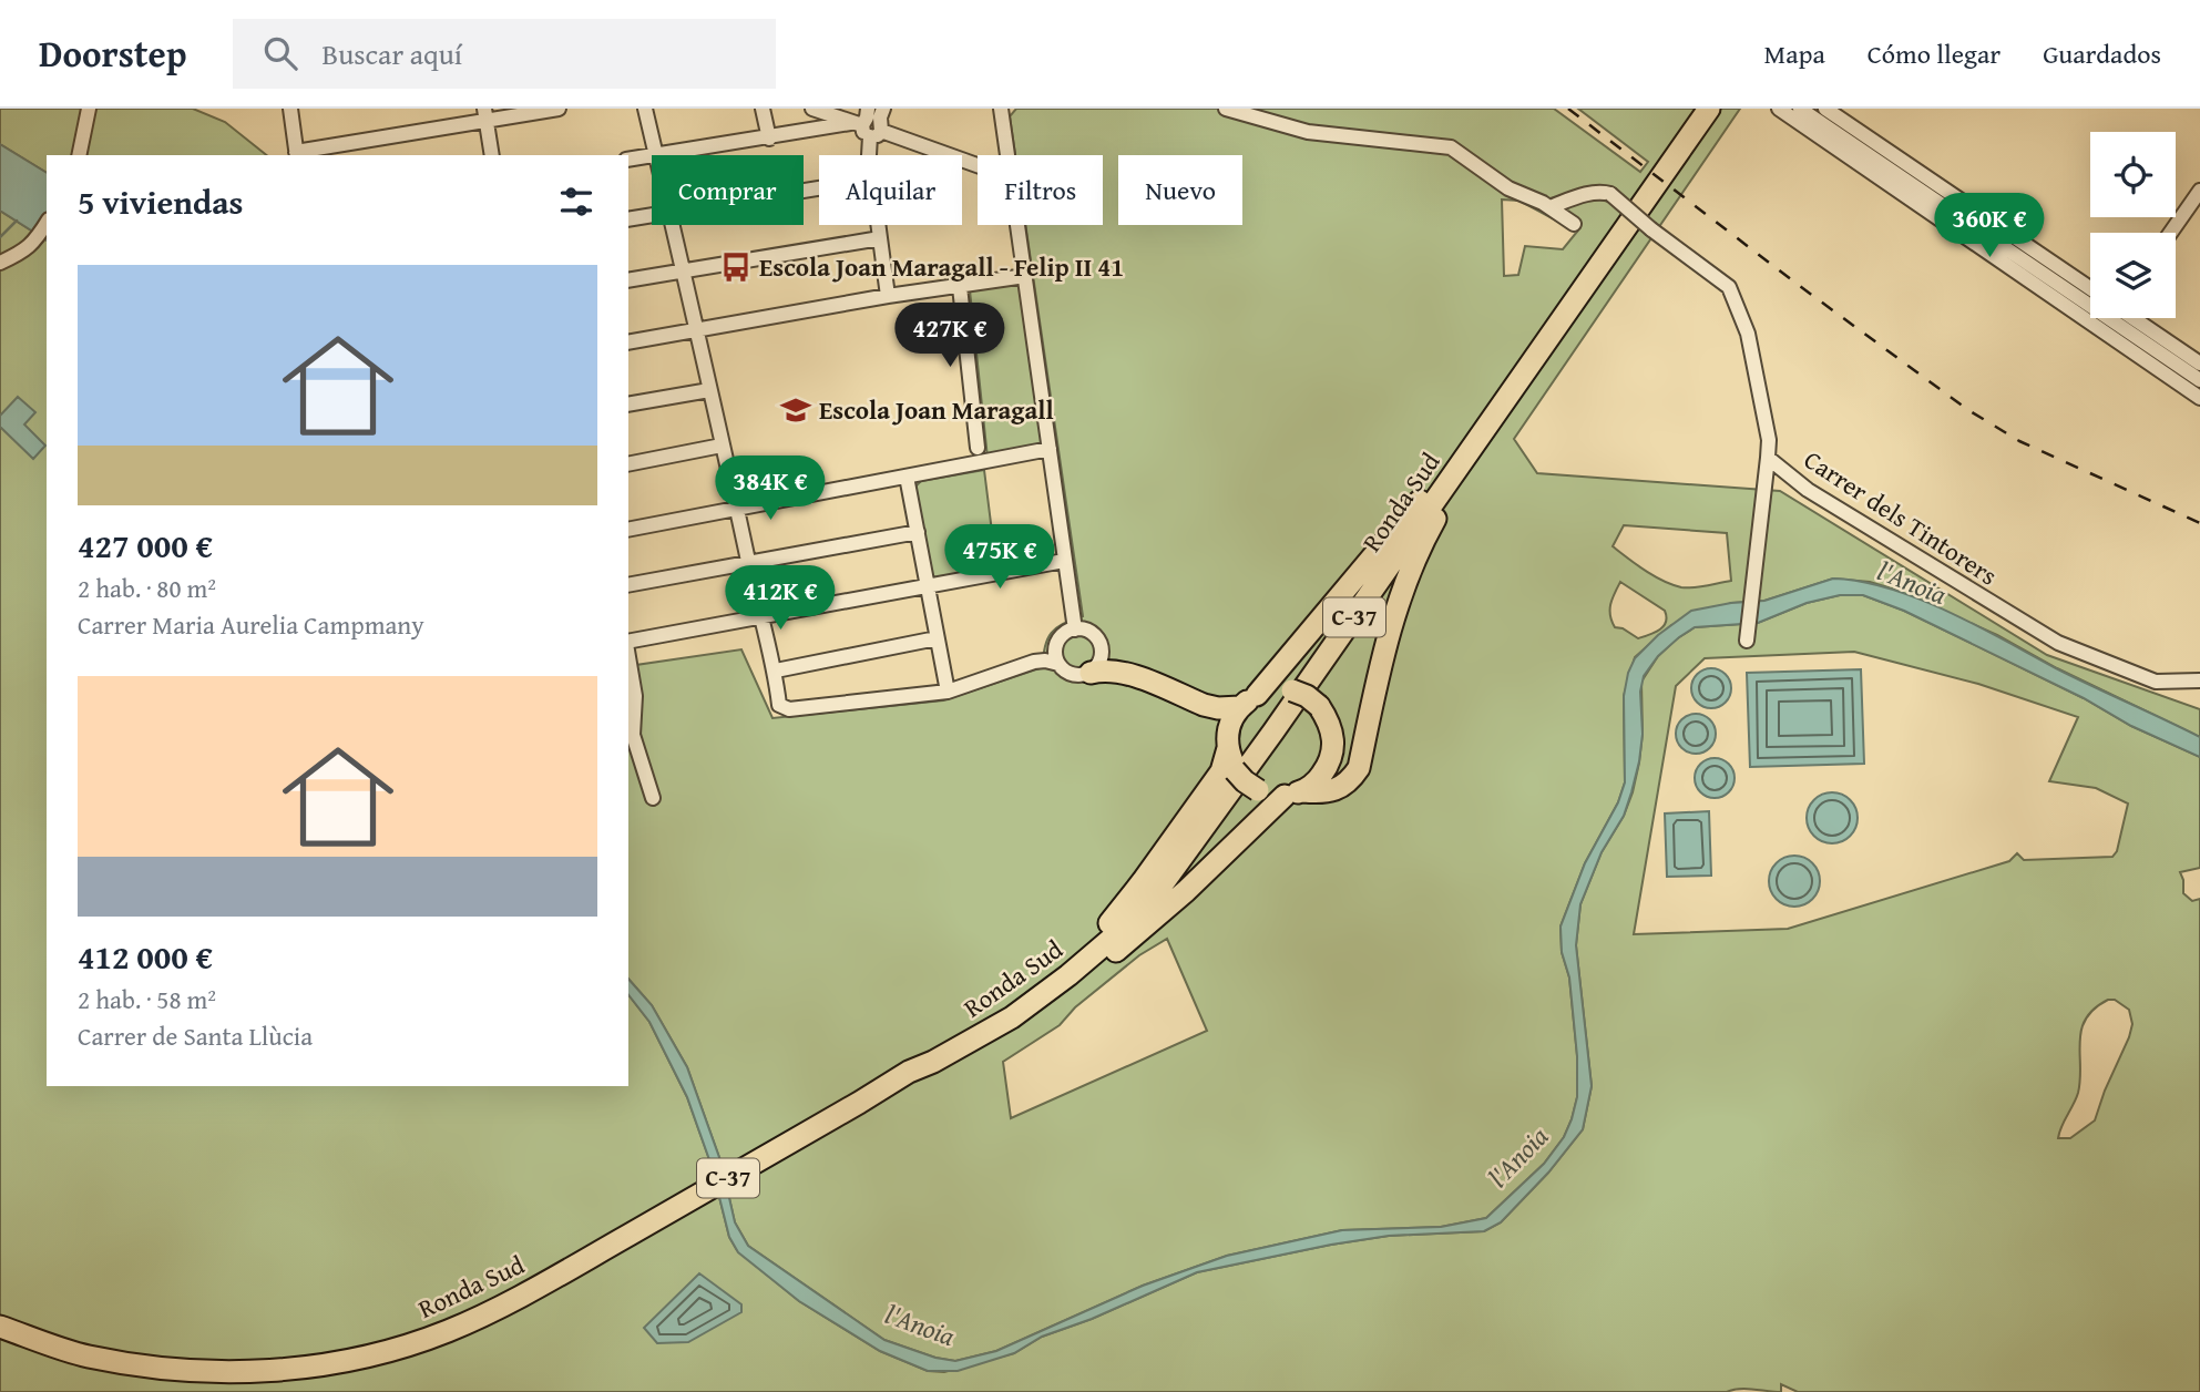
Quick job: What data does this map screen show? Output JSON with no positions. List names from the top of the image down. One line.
{"streets":{"highway":["Ronda Sud","C-37"],"street":["Carrer dels Tintorers"]},"water":["l'Anoia"],"places":{"bus stop":["Escola Joan Maragall - Felip II 41"],"school or university":["Escola Joan Maragall"]},"page":{"header":"Doorstep","search":"Buscar aquí","nav":["Mapa","Cómo llegar","Guardados"],"chip":["Comprar","Alquilar","Filtros","Nuevo"],"heading":"5 viviendas","price":["360K €","427K €","384K €","475K €","412K €"],"list":[{"name":"427 000 €","note":"2 hab. · 80 m² · Carrer Maria Aurelia Campmany"},{"name":"412 000 €","note":"2 hab. · 58 m² · Carrer de Santa Llùcia"}]}}
